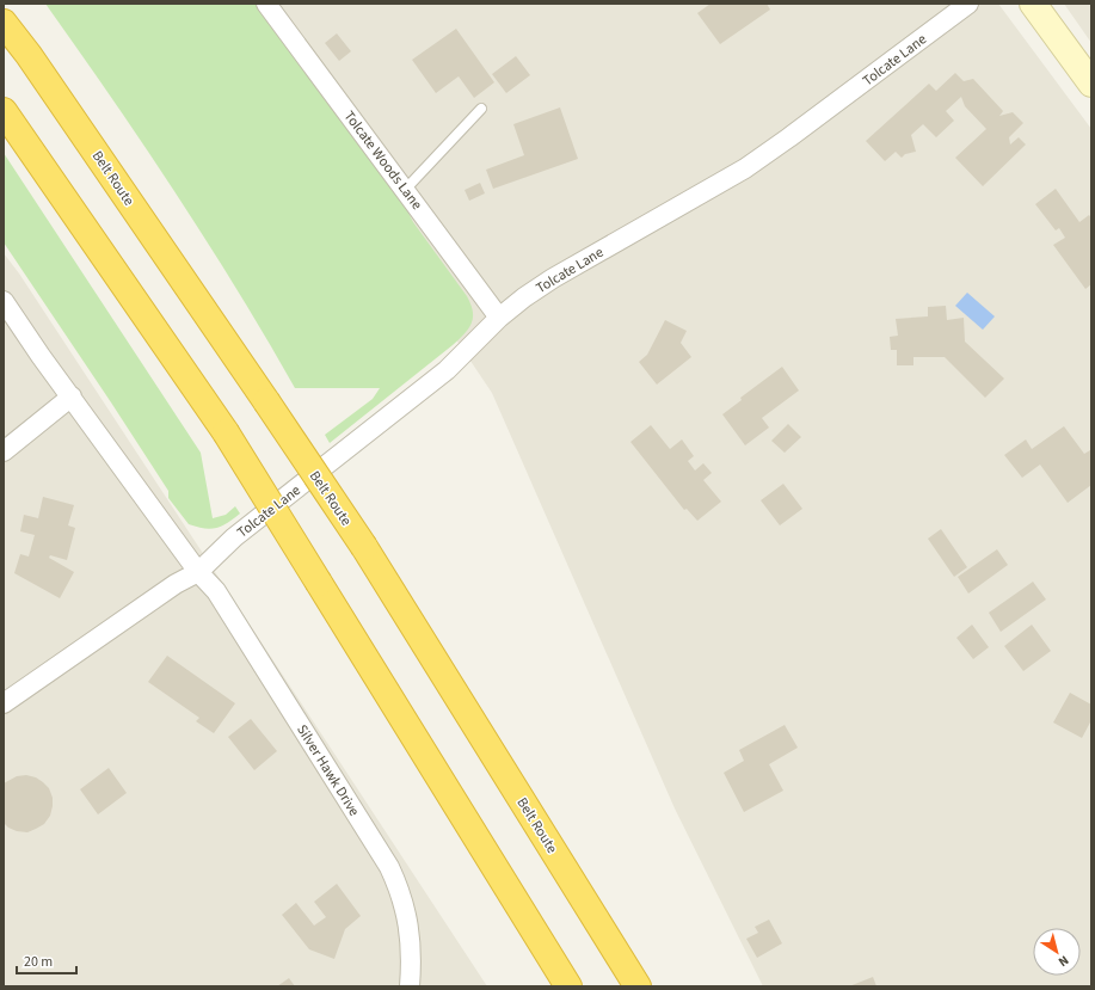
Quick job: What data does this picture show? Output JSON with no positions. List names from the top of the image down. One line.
{"streets":{"highway":["Belt Route"],"street":["Tolcate Lane","Tolcate Woods Lane","Silver Hawk Drive"]},"crossings":[["Tolcate Lane","Tolcate Woods Lane"],["Tolcate Lane","Silver Hawk Drive"]],"scale_bar":"20 m","north":"bottom right"}
